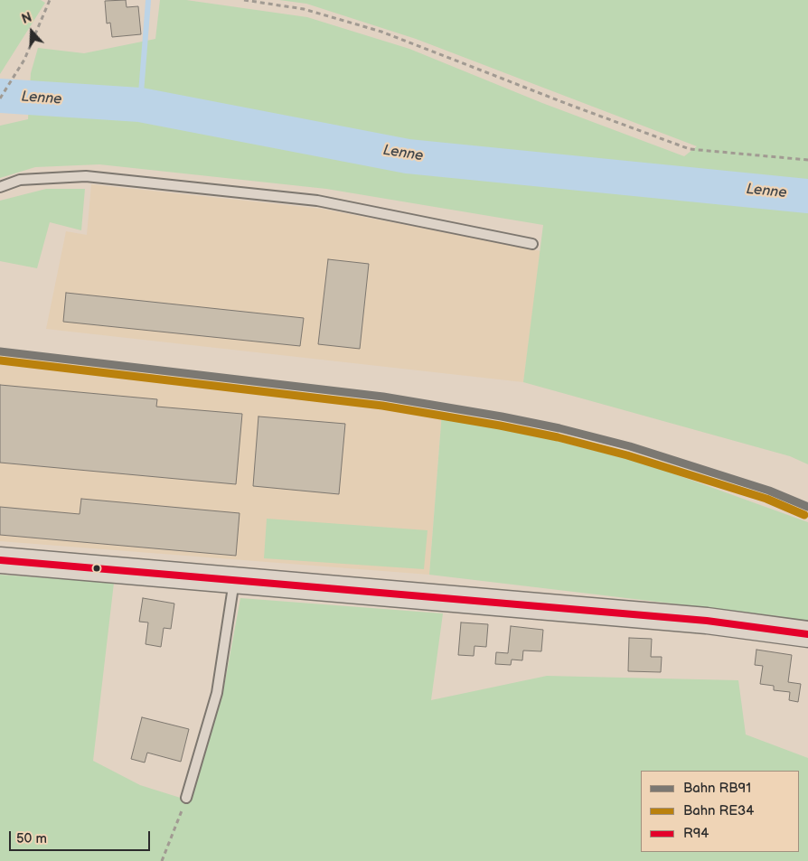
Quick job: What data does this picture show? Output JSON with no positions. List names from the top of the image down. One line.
{"water":["Lenne"],"lines":["rail line RB91","rail line RE34","transit line R94"],"legend":["Bahn RB91","Bahn RE34","R94"],"scale_bar":"50 m","north":"top"}
